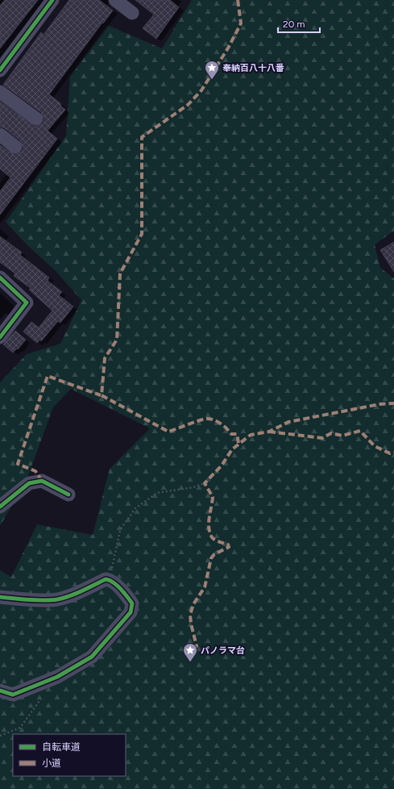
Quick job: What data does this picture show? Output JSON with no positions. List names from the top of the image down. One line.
{"places":{"place":["奉納百八十八番","パノラマ台"]},"legend":["自転車道","小道"],"scale_bar":"20 m"}
